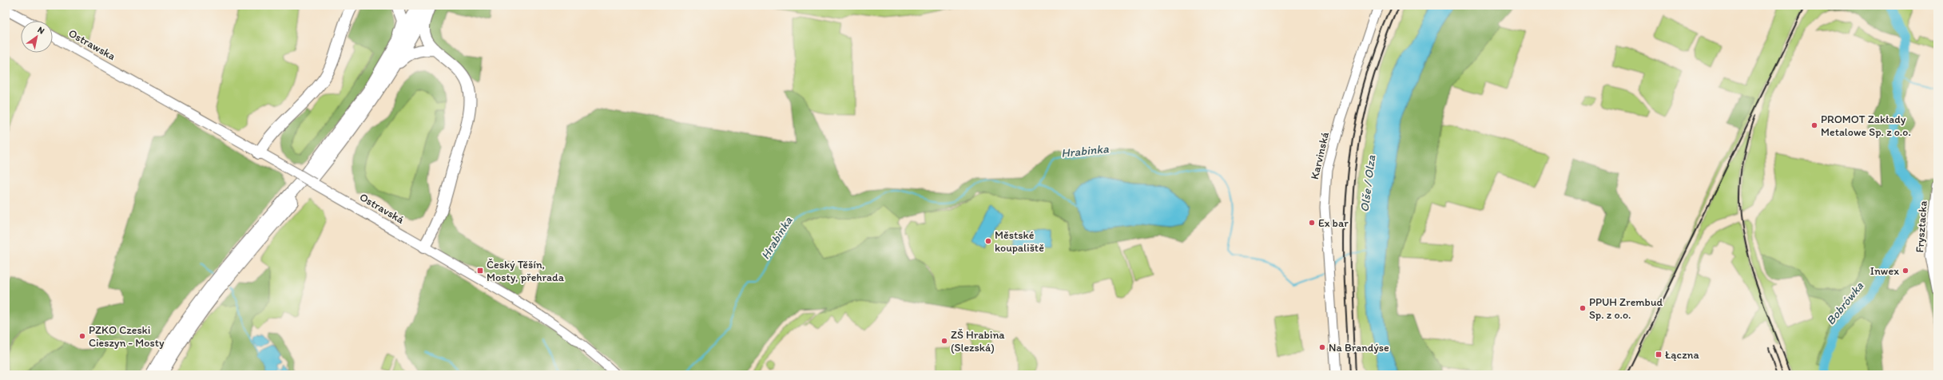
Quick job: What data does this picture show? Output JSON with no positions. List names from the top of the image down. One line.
{"streets":{"main road":["Ostrawska","Karvinská","Ostravská","Frysztacka"]},"crossings":[["Ostrawska","Ostravská"]],"water":["Hrabinka","Olše / Olza","Bobrówka"],"places":{"other":["PROMOT Zakłady Metalowe Sp. z o.o.","Ex bar","Městské koupaliště","Inwex","PPUH Zrembud Sp. z o.o.","PZKO Czeski Cieszyn - Mosty","ZŠ Hrabina (Slezská)","Na Brandýse"],"transit":["Český Těšín, Mosty, přehrada","Łączna"]},"north":"top right"}
